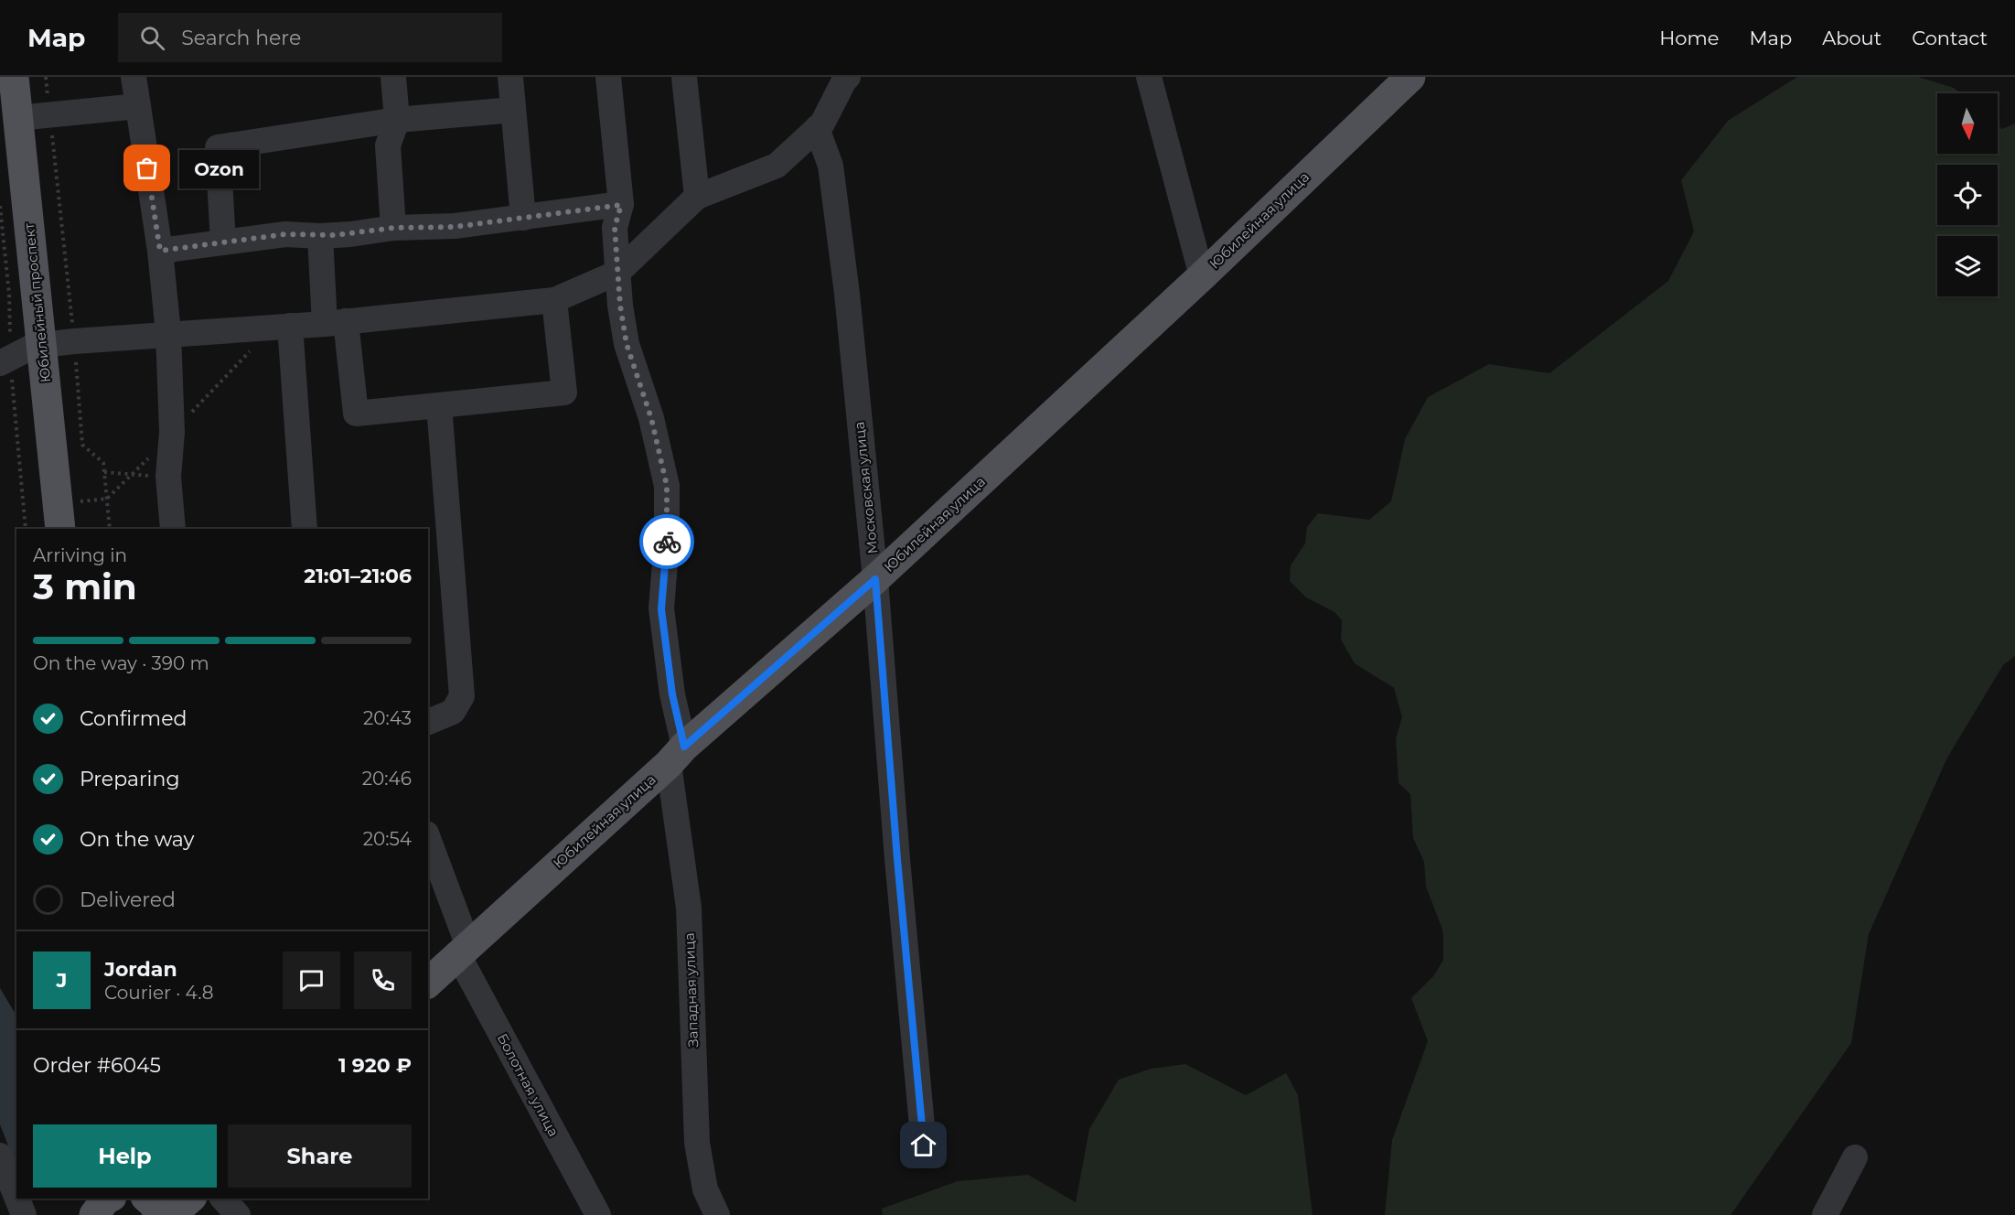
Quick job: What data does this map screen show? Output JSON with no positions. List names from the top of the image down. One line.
{"streets":{"main road":["Юбилейная улица","Юбилейный проспект"],"street":["Московская улица","Западная улица","Болотная улица"]},"crossings":[["Юбилейная улица","Московская улица"],["Юбилейная улица","Западная улица"],["Юбилейная улица","Болотная улица"]],"places":["Ozon"],"north":"bottom","page":{"header":"Map","search":"Search here","nav":["Home","Map","About","Contact"],"bubble":"Ozon","heading":["3 min","Arriving in","21:01–21:06"],"panel":["Jordan","Courier · 4.8","Order #6045","1 920 ₽"],"bar":"On the way · 390 m","list":[["Confirmed","20:43"],["Preparing","20:46"],["On the way","20:54"],"Delivered"],"round":"J","buttons":["Help","Share"]}}
